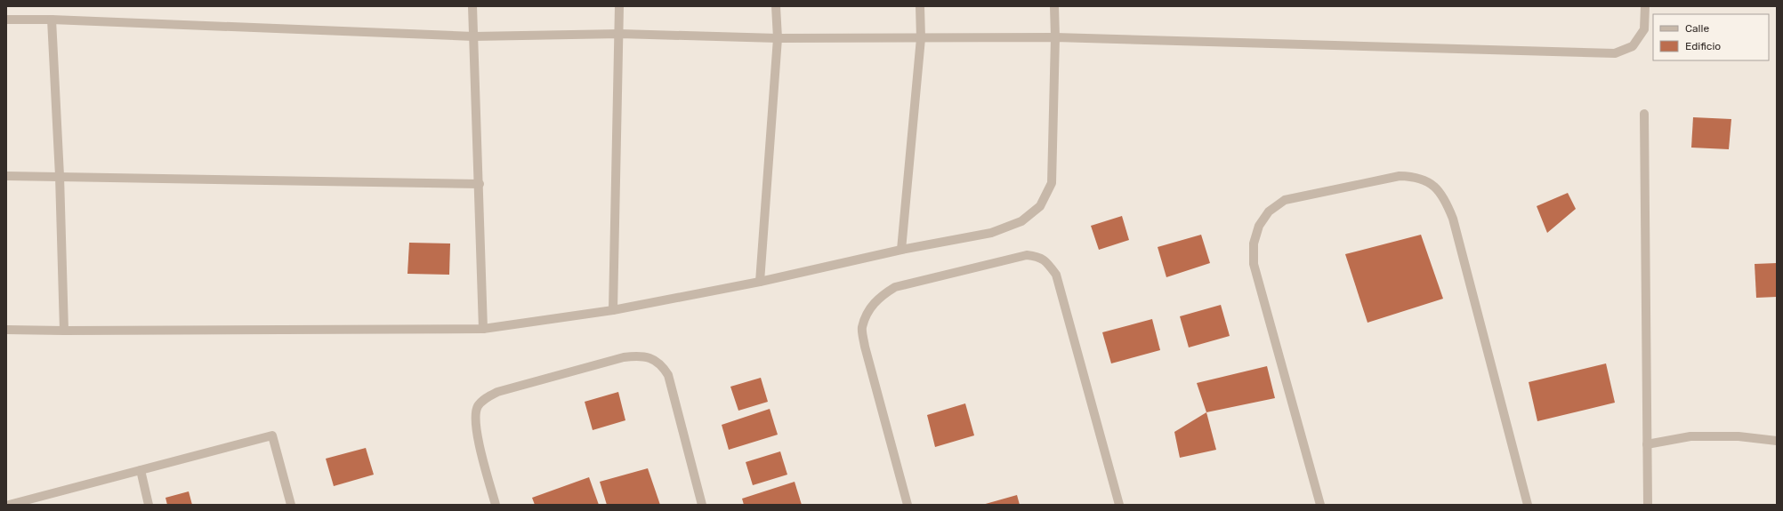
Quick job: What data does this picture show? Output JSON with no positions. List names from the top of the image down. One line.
{"legend":["Calle","Edificio"]}
